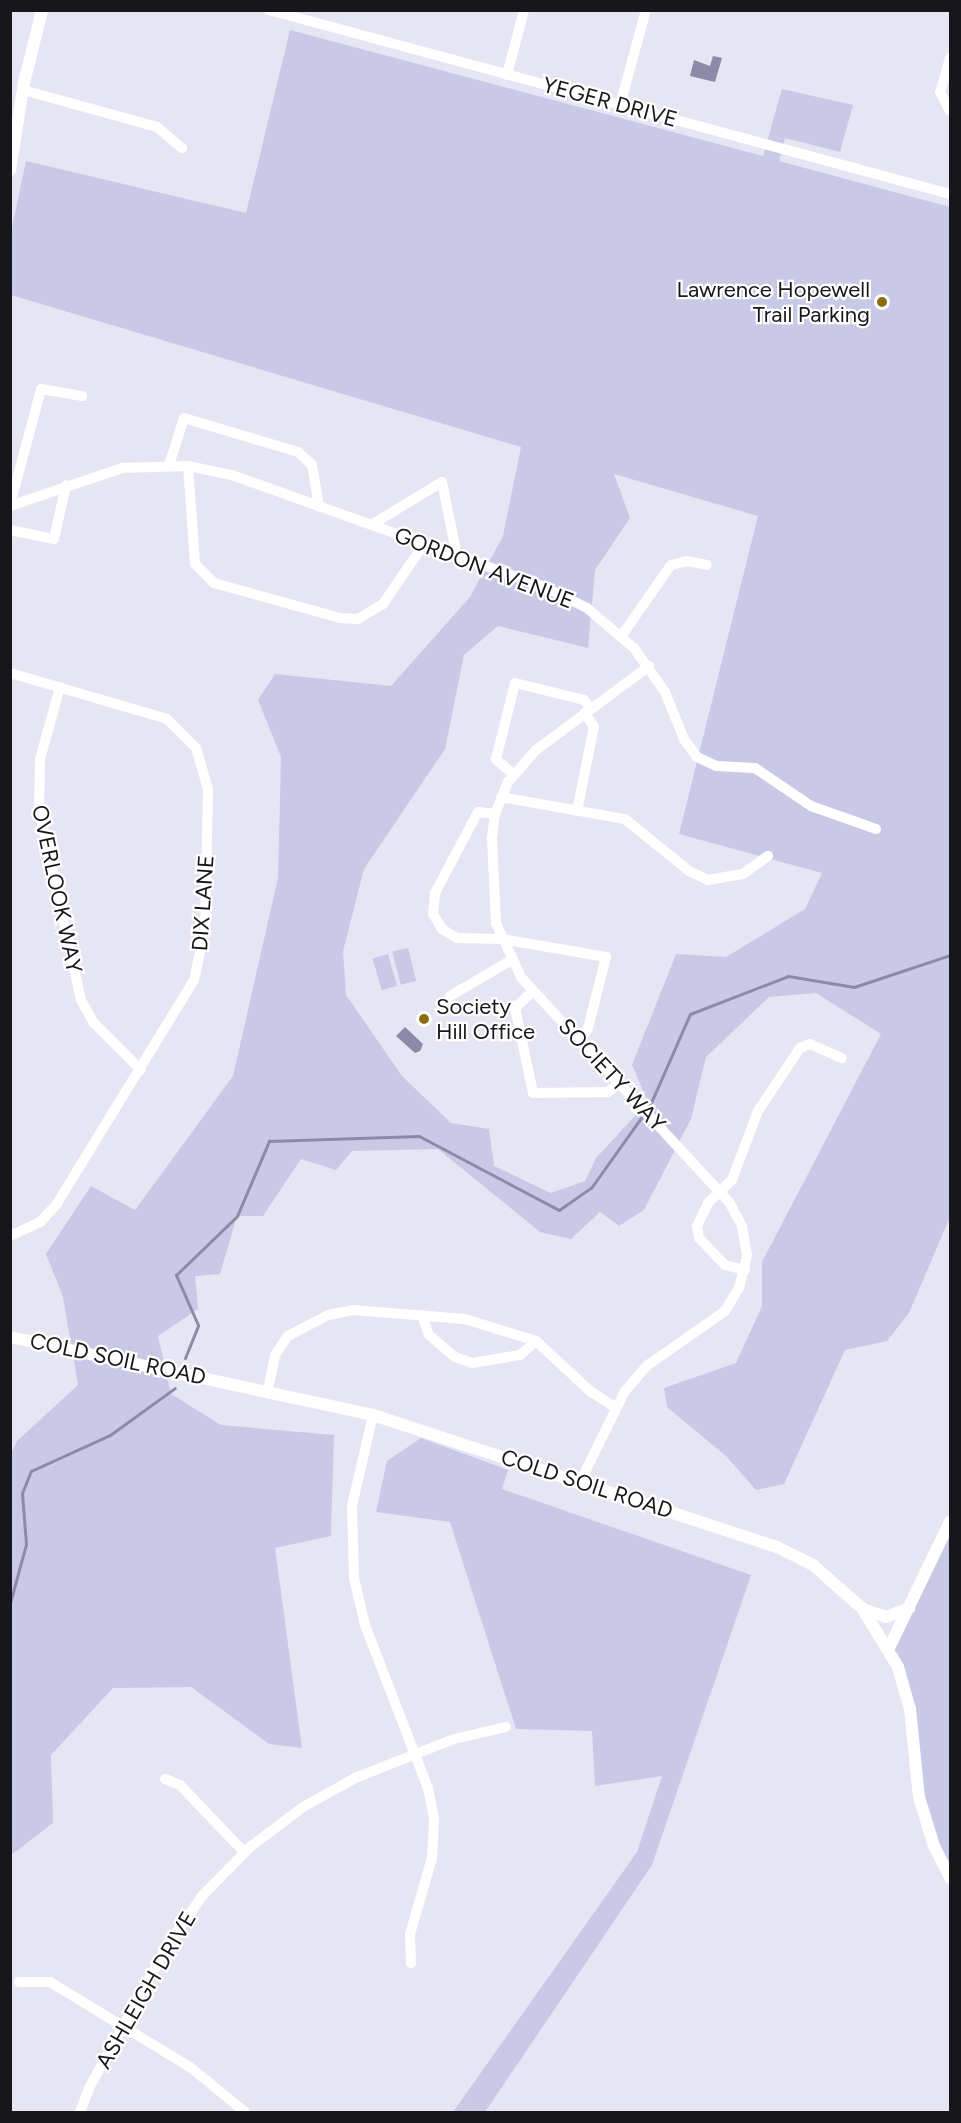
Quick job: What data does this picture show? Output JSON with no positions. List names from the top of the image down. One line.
{"streets":{"street":["YEGER DRIVE","GORDON AVENUE","OVERLOOK WAY","DIX LANE","SOCIETY WAY","COLD SOIL ROAD","ASHLEIGH DRIVE"]},"crossings":[["GORDON AVENUE","SOCIETY WAY"],["OVERLOOK WAY","DIX LANE"],["SOCIETY WAY","COLD SOIL ROAD"]],"places":["Lawrence Hopewell Trail Parking","Society Hill Office"]}
